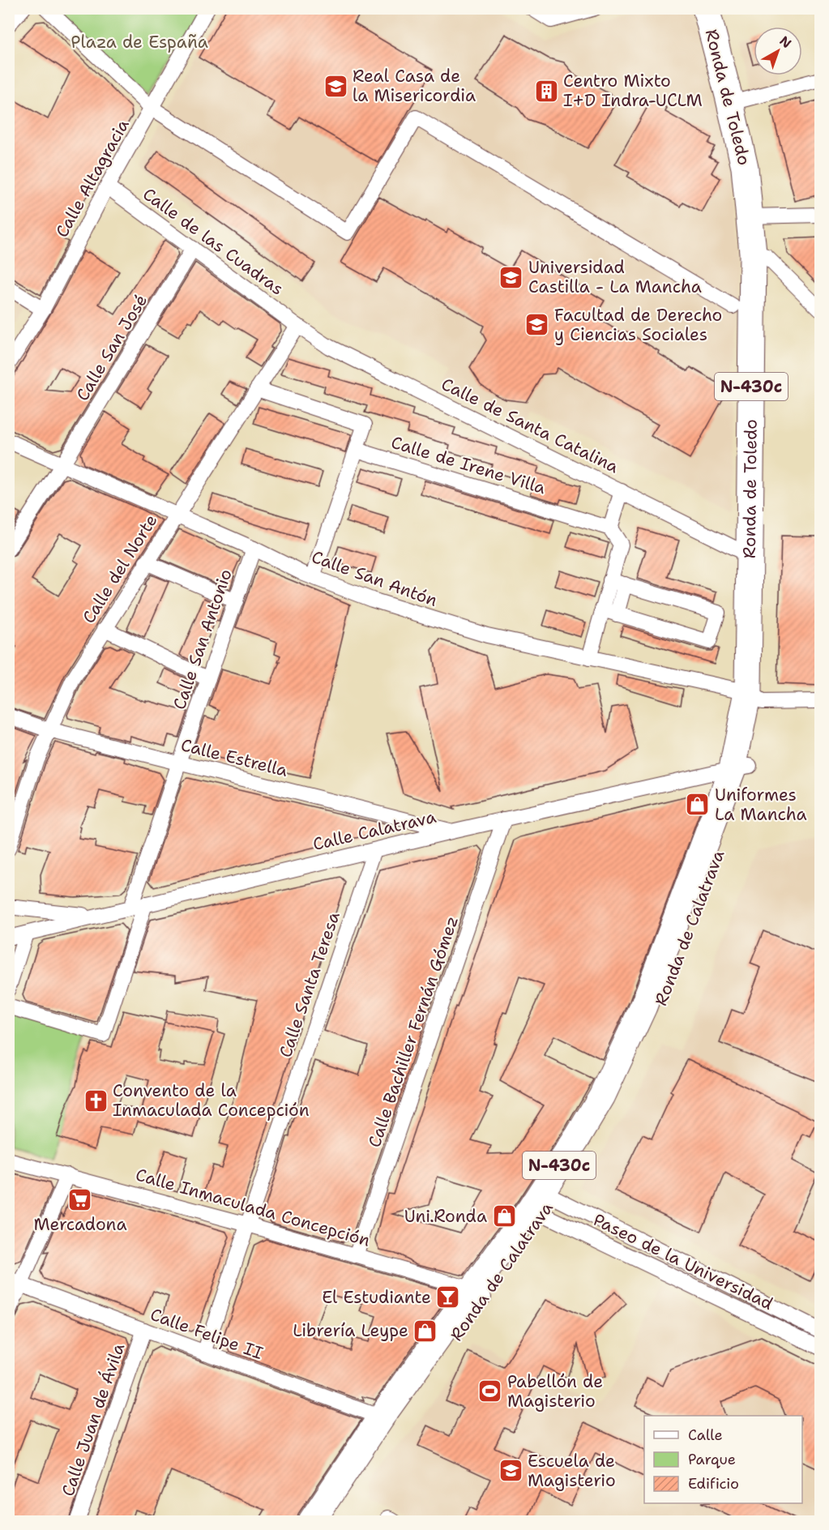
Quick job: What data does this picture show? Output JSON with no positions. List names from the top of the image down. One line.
{"streets":{"highway":["Ronda de Toledo","N-430c","Ronda de Calatrava"],"street":["Calle Altagracia","Calle de las Cuadras","Calle San José","Calle de Santa Catalina","Calle de Irene Villa","Calle del Norte","Calle San Antón","Calle San Antonio","Calle Estrella","Calle Calatrava","Calle Santa Teresa","Calle Bachiller Fernán Gómez","Calle Inmaculada Concepción","Paseo de la Universidad","Calle Felipe II","Calle Juan de Ávila"]},"crossings":[["Ronda de Toledo","Calle de Santa Catalina"],["Ronda de Toledo","Calle San Antón"],["Ronda de Toledo","Calle Calatrava"],["Ronda de Toledo","Ronda de Calatrava"],["Calle Altagracia","Calle de las Cuadras"],["Calle de las Cuadras","Calle San José"],["Calle de las Cuadras","Calle de Santa Catalina"],["Calle de las Cuadras","Calle del Norte"],["Calle San José","Calle San Antón"],["Calle de Santa Catalina","Calle del Norte"],["Calle del Norte","Calle San Antón"],["Calle del Norte","Calle Estrella"],["Calle San Antón","Calle San Antonio"],["Calle San Antonio","Calle Estrella"],["Calle San Antonio","Calle Calatrava"],["Calle Estrella","Calle Calatrava"],["Calle Calatrava","Ronda de Calatrava"],["Calle Calatrava","Calle Santa Teresa"],["Calle Calatrava","Calle Bachiller Fernán Gómez"],["Ronda de Calatrava","Calle Inmaculada Concepción"],["Ronda de Calatrava","Paseo de la Universidad"],["Ronda de Calatrava","Calle Felipe II"],["Calle Santa Teresa","Calle Inmaculada Concepción"],["Calle Santa Teresa","Calle Felipe II"],["Calle Bachiller Fernán Gómez","Calle Inmaculada Concepción"],["Calle Felipe II","Calle Juan de Ávila"]],"parks":["Plaza de España"],"places":{"school or university":["Real Casa de la Misericordia","Universidad Castilla - La Mancha","Facultad de Derecho y Ciencias Sociales","Escuela de Magisterio"],"building":["Centro Mixto I+D Indra-UCLM"],"shop":["Uniformes La Mancha","Uni.Ronda","Librería Leype"],"church":["Convento de la Inmaculada Concepción"],"supermarket":["Mercadona"],"bar":["El Estudiante"],"sports":["Pabellón de Magisterio"]},"legend":["Calle","Parque","Edificio"],"north":"top right"}
